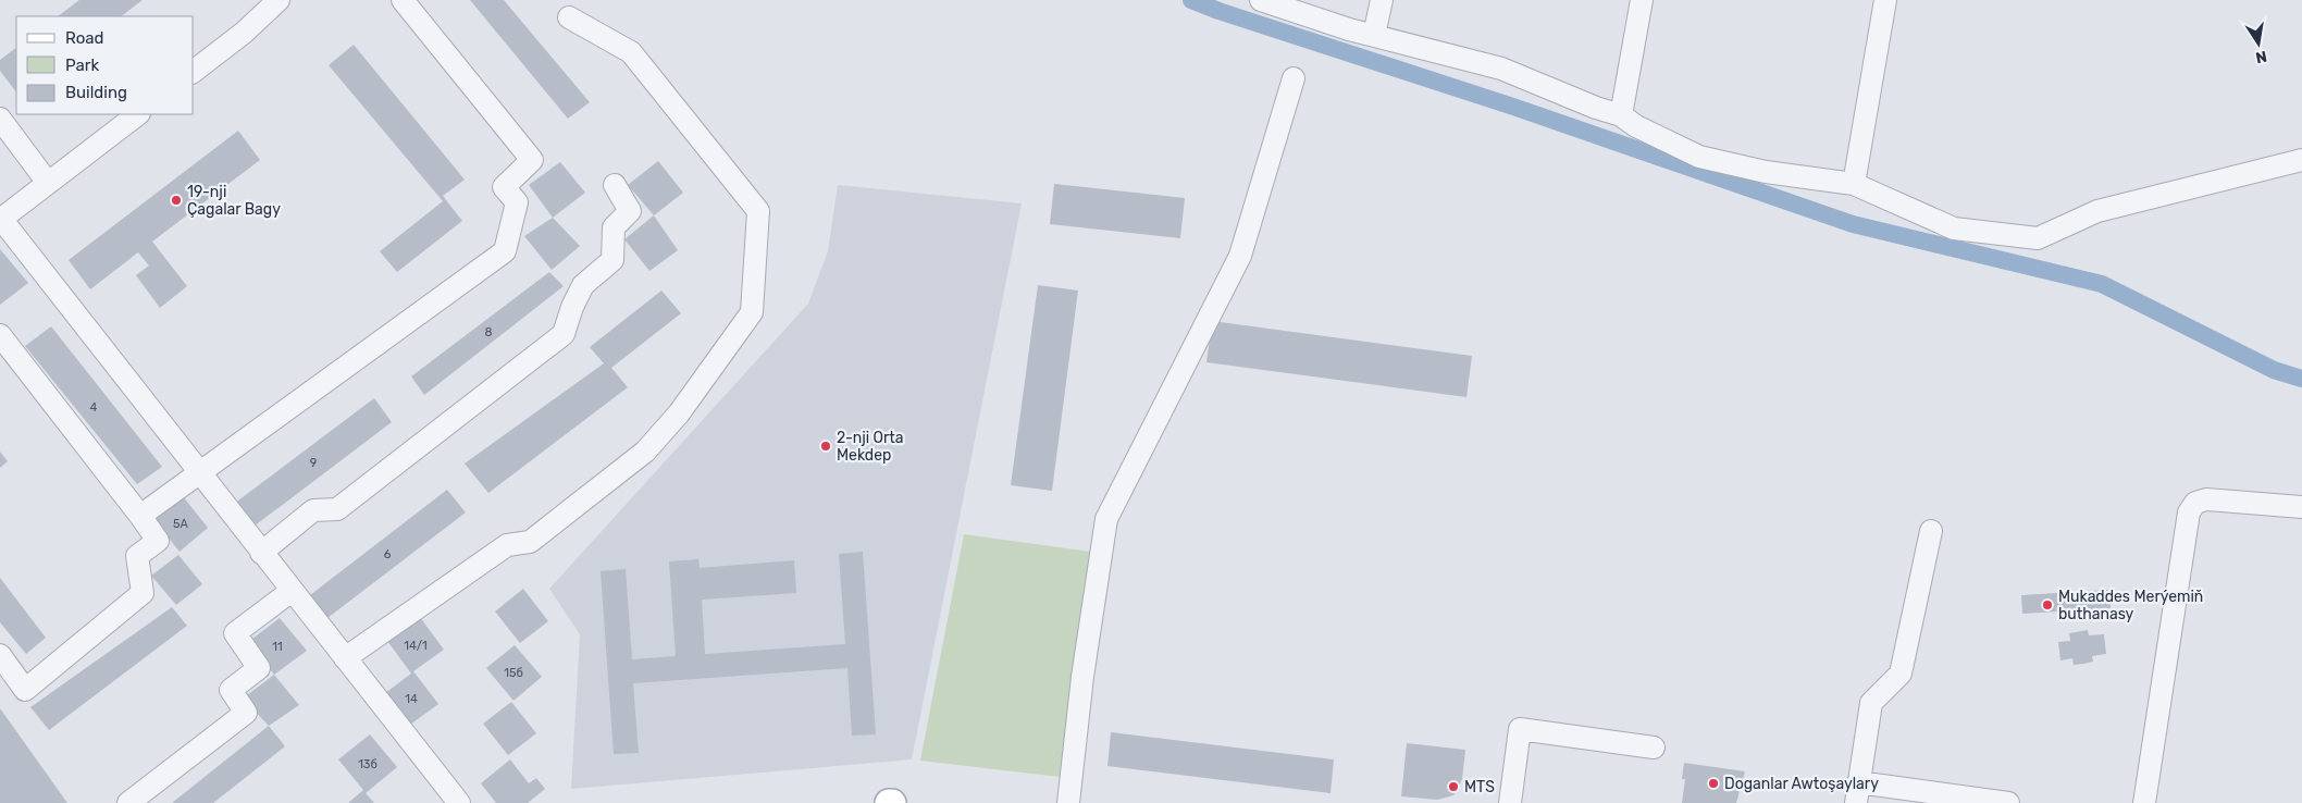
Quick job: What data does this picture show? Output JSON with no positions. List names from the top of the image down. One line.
{"places":["19-nji Çagalar Bagy","2-nji Orta Mekdep","Mukaddes Merýemiň buthanasy","Doganlar Awtoşaylary","MTS"],"house_numbers":["8","4","9","5А","6","14/1","11","15б","14","13б"],"legend":["Road","Park","Building"],"north":"bottom"}
